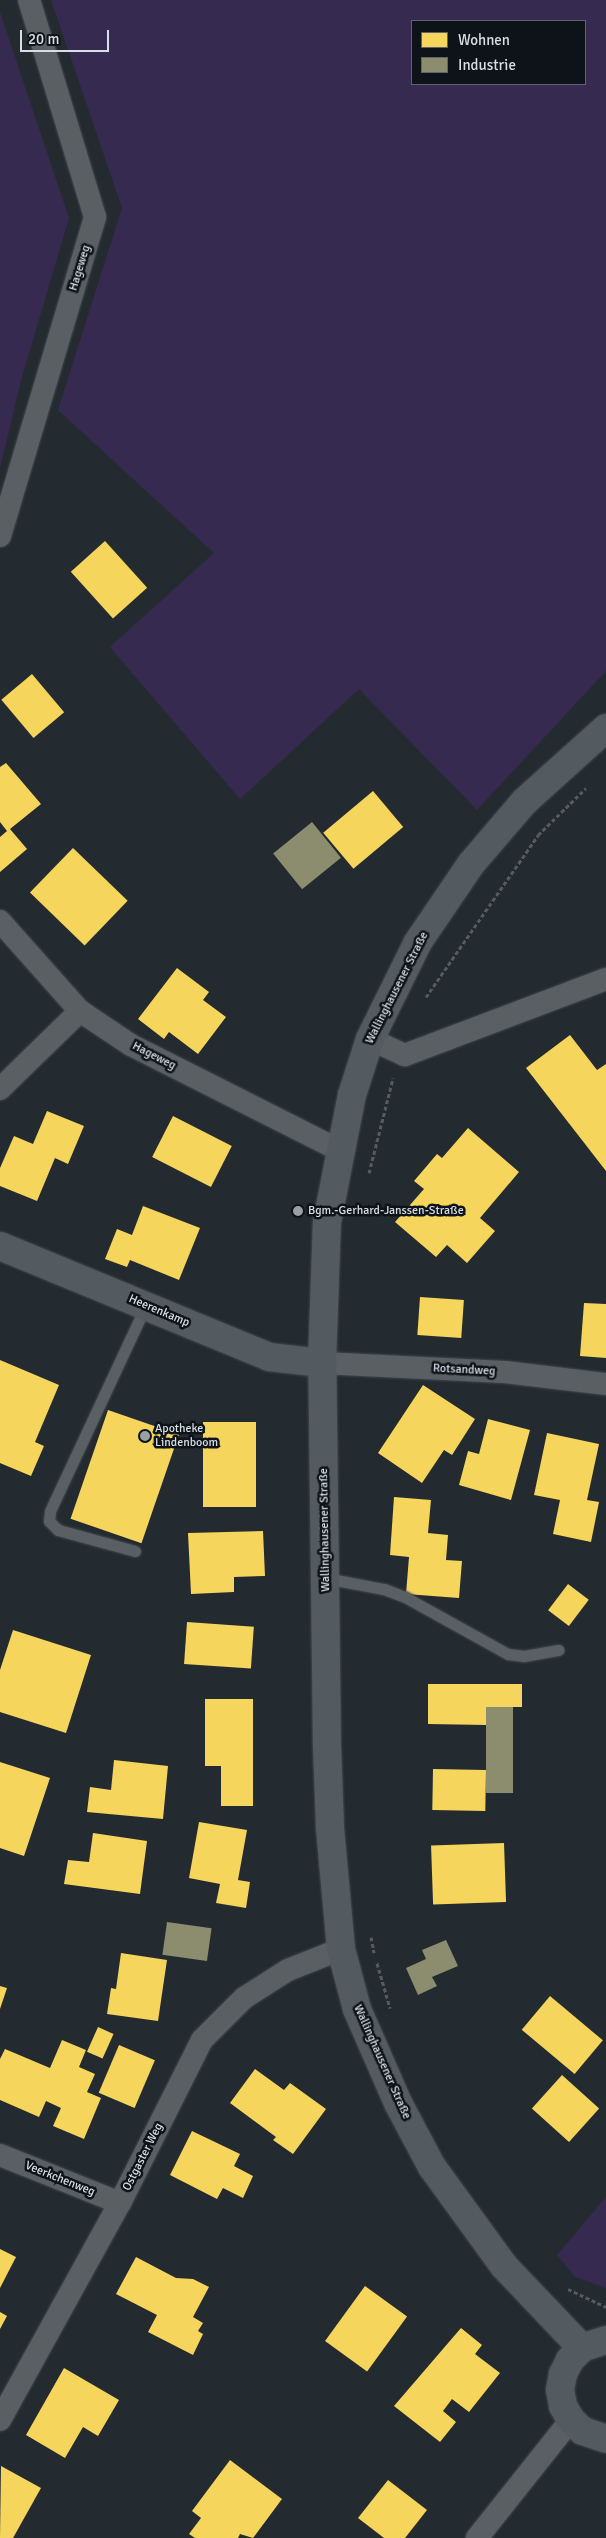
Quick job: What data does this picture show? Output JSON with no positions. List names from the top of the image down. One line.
{"streets":{"street":["Hageweg","Wallinghausener Straße","Heerenkamp","Rotsandweg","Ostgaster Weg","Veerkchenweg"]},"crossings":[["Hageweg","Wallinghausener Straße"],["Wallinghausener Straße","Heerenkamp"],["Wallinghausener Straße","Rotsandweg"],["Wallinghausener Straße","Ostgaster Weg"],["Heerenkamp","Rotsandweg"],["Ostgaster Weg","Veerkchenweg"]],"places":["Bgm.-Gerhard-Janssen-Straße","Apotheke Lindenboom"],"legend":["Wohnen","Industrie"],"scale_bar":"20 m"}
